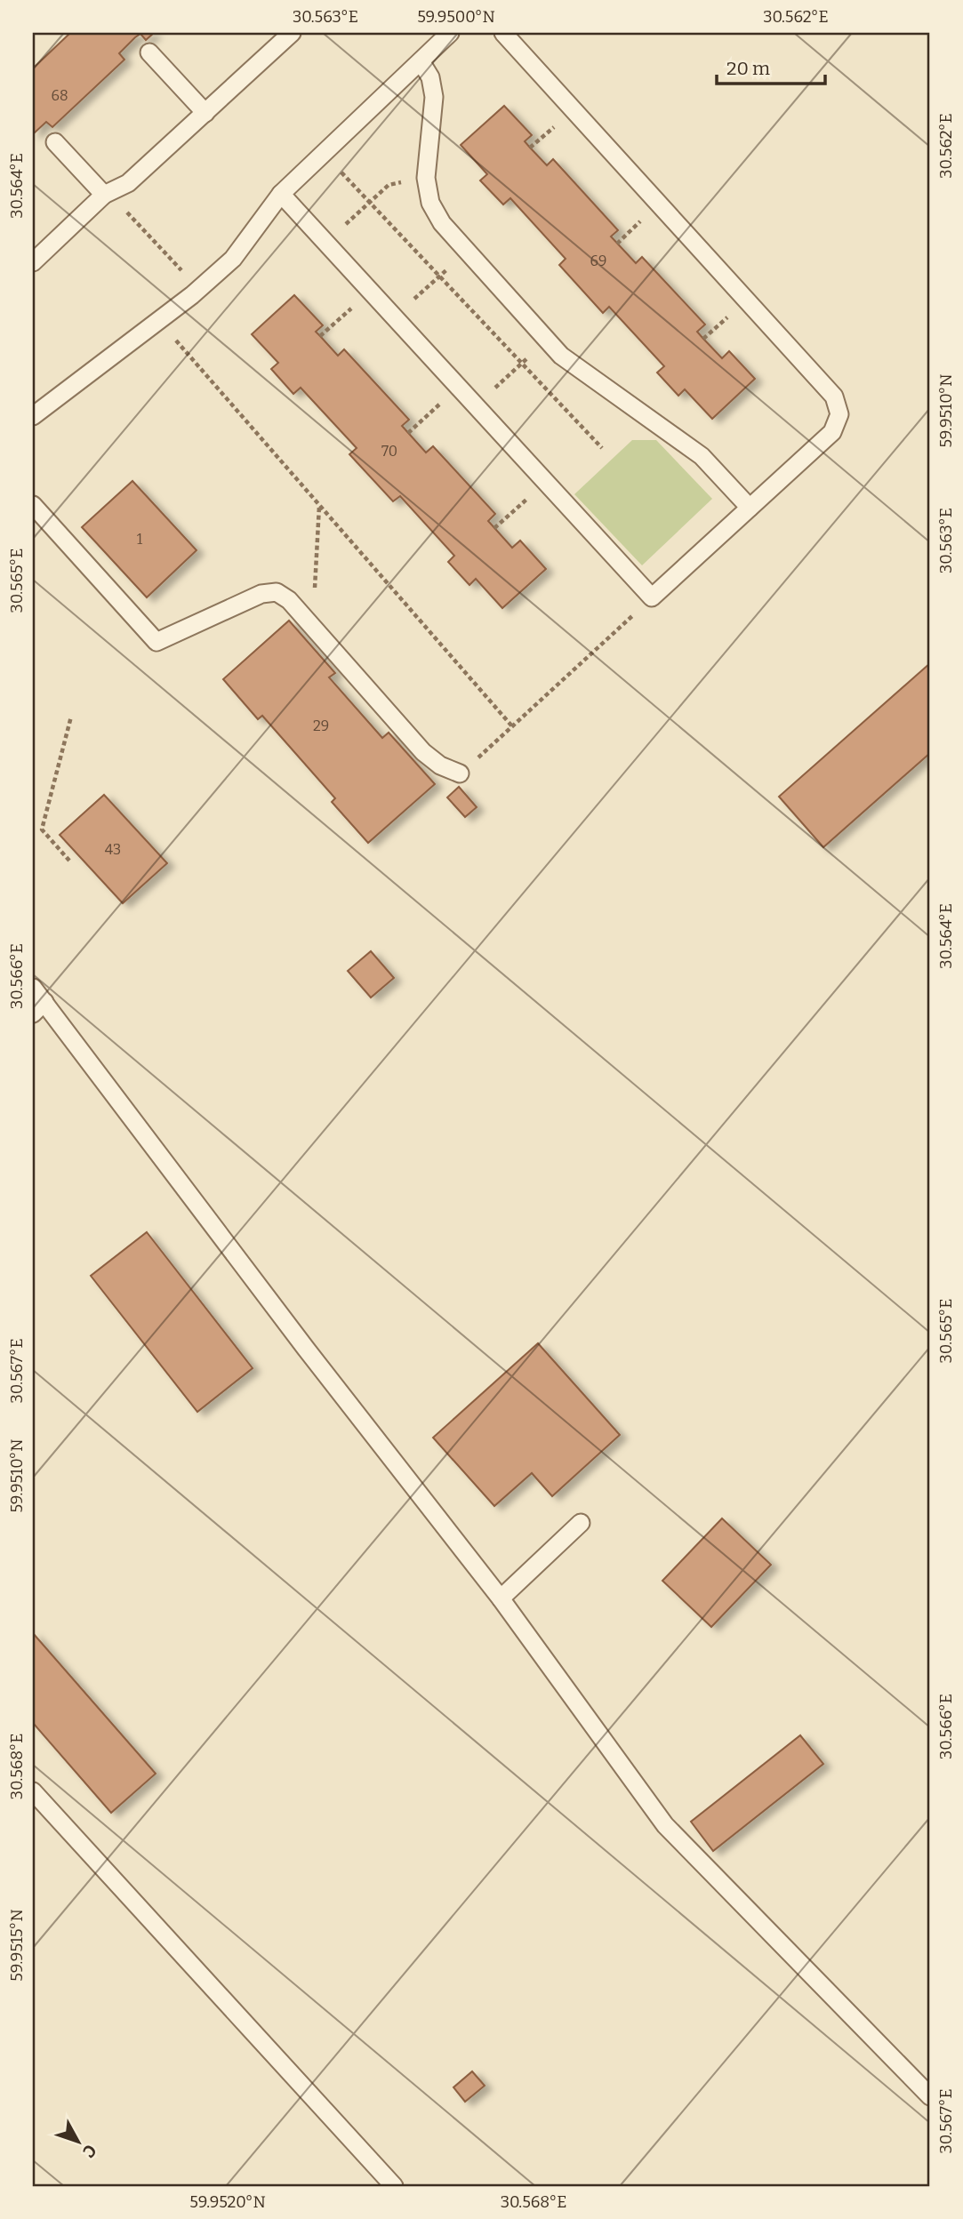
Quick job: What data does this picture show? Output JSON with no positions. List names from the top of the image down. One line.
{"house_numbers":["68","69","70","1","29","43"],"scale_bar":"20 m","north":"bottom right","coordinates":["30.563°E","59.9500°N","30.562°E","30.564°E","59.9510°N","30.565°E","30.566°E","30.567°E","30.568°E","59.9515°N","59.9520°N"]}
